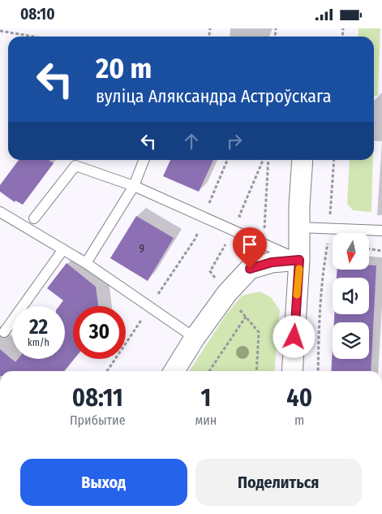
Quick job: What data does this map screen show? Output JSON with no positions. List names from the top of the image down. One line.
{"house_numbers":["9"],"north":"bottom","page":{"status":"08:10","turn":["20 m","вуліца Аляксандра Астроўскага"],"speed":"22 km/h","limit":"30","eta":["08:11","Прибытие","1","мин","40","m"],"buttons":["Выход","Поделиться"]}}
